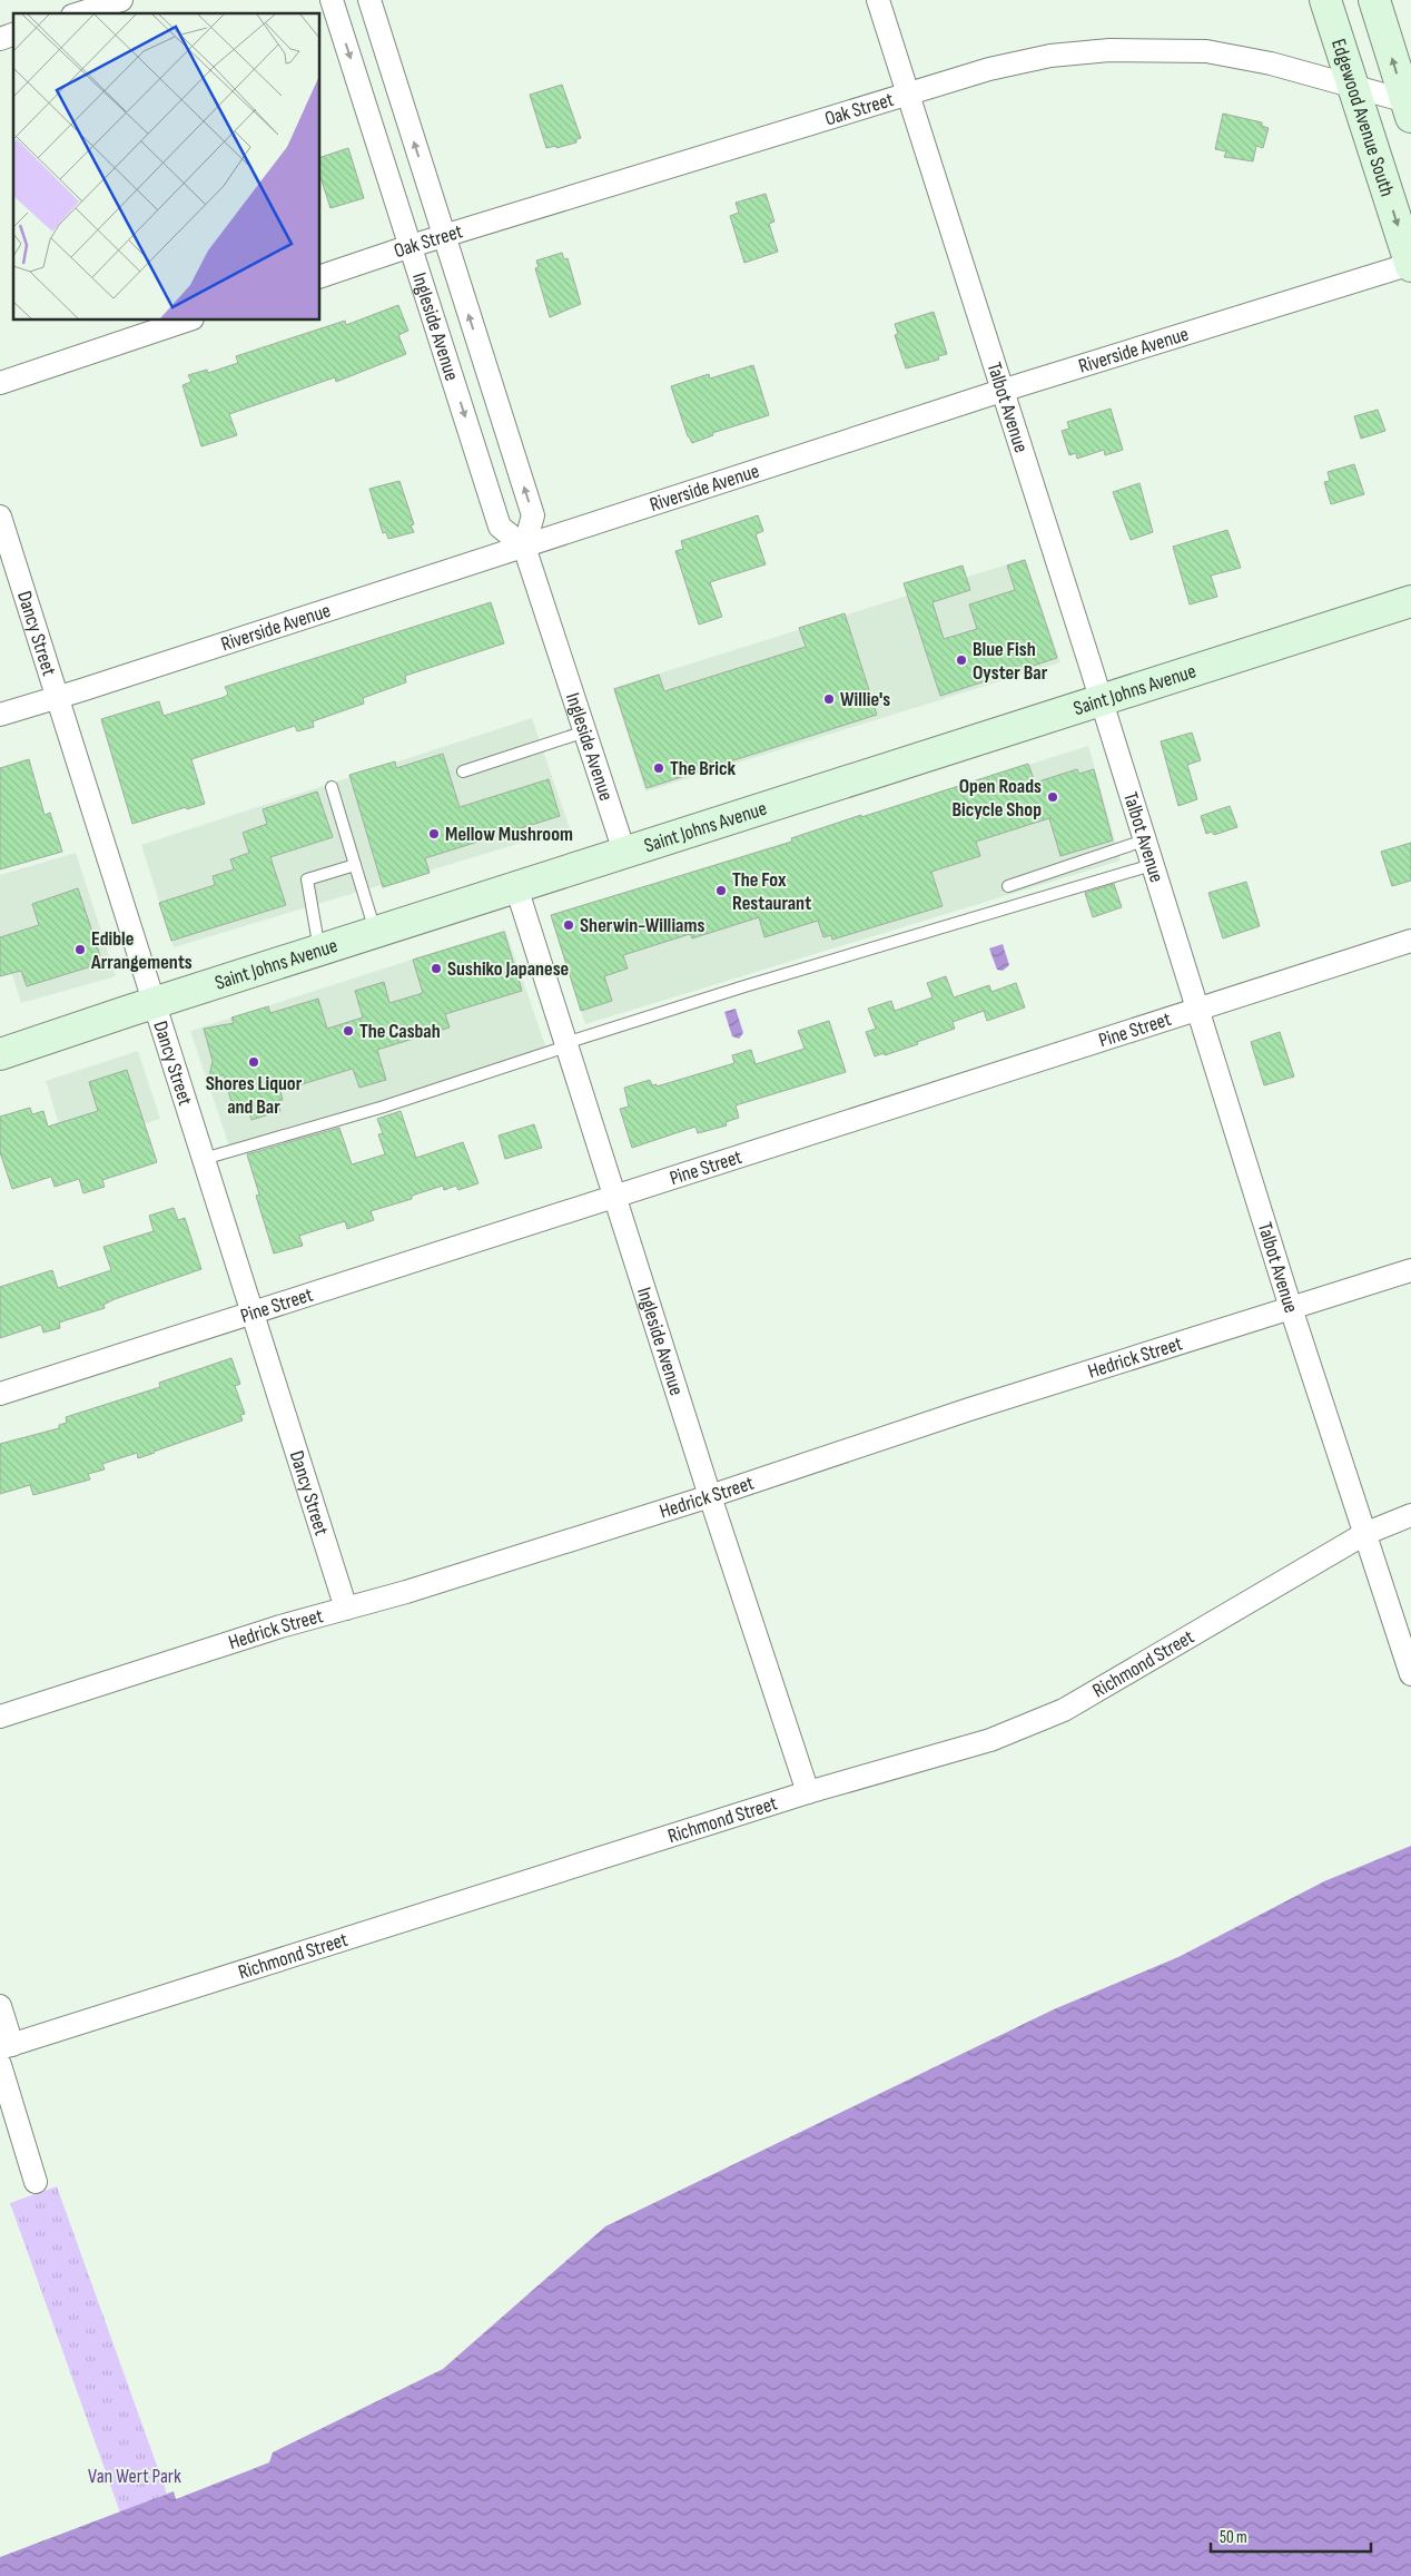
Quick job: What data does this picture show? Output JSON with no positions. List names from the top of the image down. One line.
{"streets":{"main road":["Edgewood Avenue South","Saint Johns Avenue"],"street":["Oak Street","Ingleside Avenue","Riverside Avenue","Talbot Avenue","Dancy Street","Pine Street","Hedrick Street","Richmond Street"]},"crossings":[["Oak Street","Edgewood Avenue South"],["Oak Street","Ingleside Avenue"],["Oak Street","Talbot Avenue"],["Edgewood Avenue South","Riverside Avenue"],["Ingleside Avenue","Riverside Avenue"],["Ingleside Avenue","Saint Johns Avenue"],["Ingleside Avenue","Pine Street"],["Ingleside Avenue","Hedrick Street"],["Ingleside Avenue","Richmond Street"],["Riverside Avenue","Talbot Avenue"],["Riverside Avenue","Dancy Street"],["Talbot Avenue","Saint Johns Avenue"],["Talbot Avenue","Pine Street"],["Talbot Avenue","Hedrick Street"],["Talbot Avenue","Richmond Street"],["Dancy Street","Saint Johns Avenue"],["Dancy Street","Pine Street"],["Dancy Street","Hedrick Street"]],"one_way":["Edgewood Avenue South"],"parks":["Van Wert Park"],"places":["Blue Fish Oyster Bar","Willie's","The Brick","Open Roads Bicycle Shop","Mellow Mushroom","The Fox Restaurant","Sherwin-Williams","Edible Arrangements","Sushiko Japanese","The Casbah","Shores Liquor and Bar"],"scale_bar":"50 m"}
